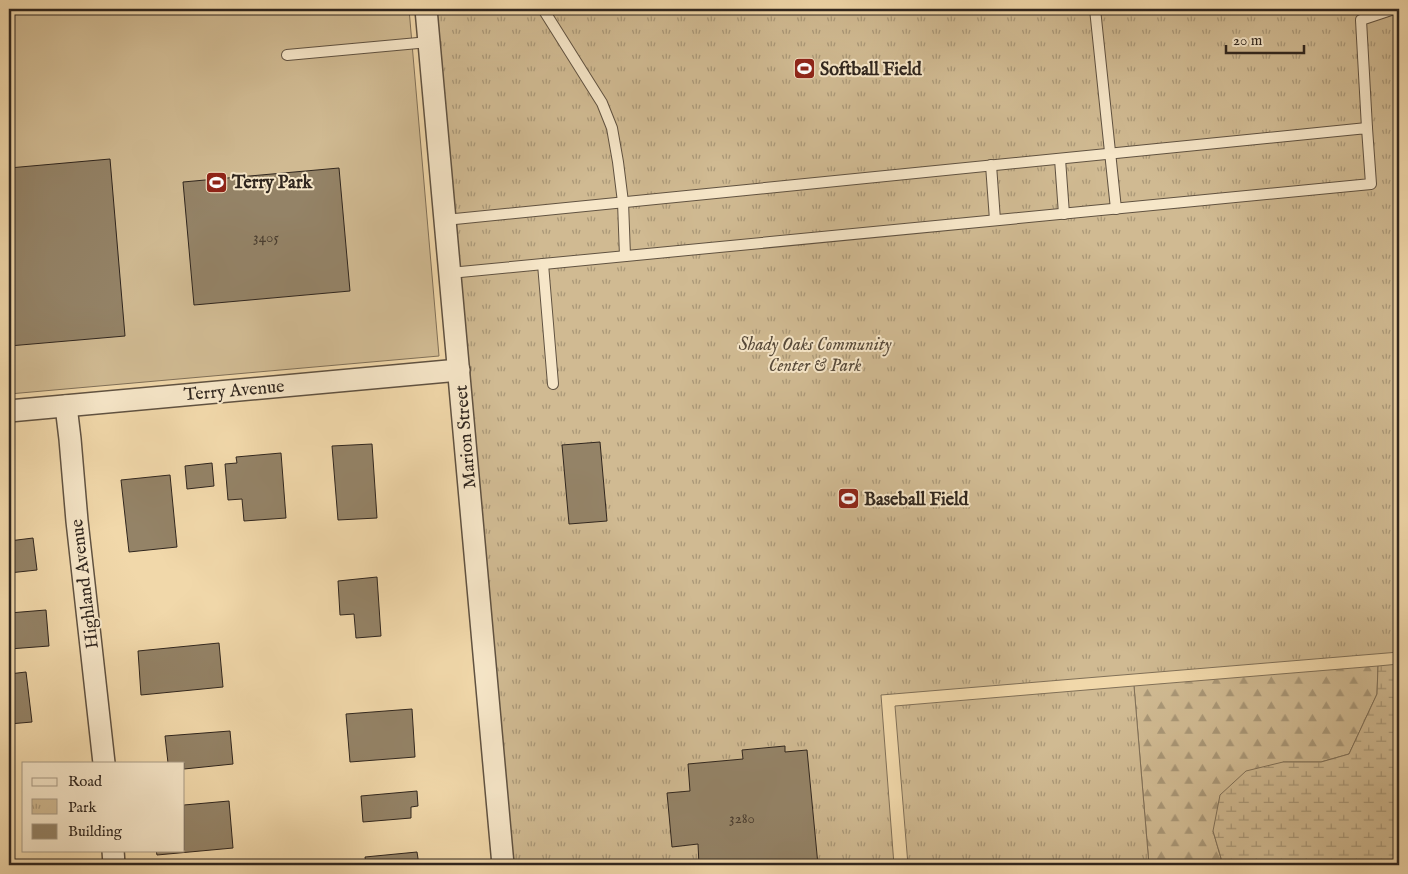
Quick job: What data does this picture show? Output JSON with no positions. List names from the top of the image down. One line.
{"streets":{"street":["Terry Avenue","Marion Street","Highland Avenue"]},"crossings":[["Terry Avenue","Marion Street"],["Terry Avenue","Highland Avenue"]],"parks":["Shady Oaks Community Center & Park"],"places":{"sports":["Softball Field","Terry Park","Baseball Field"]},"house_numbers":["3405","3280"],"legend":["Road","Park","Building"],"scale_bar":"20 m"}
